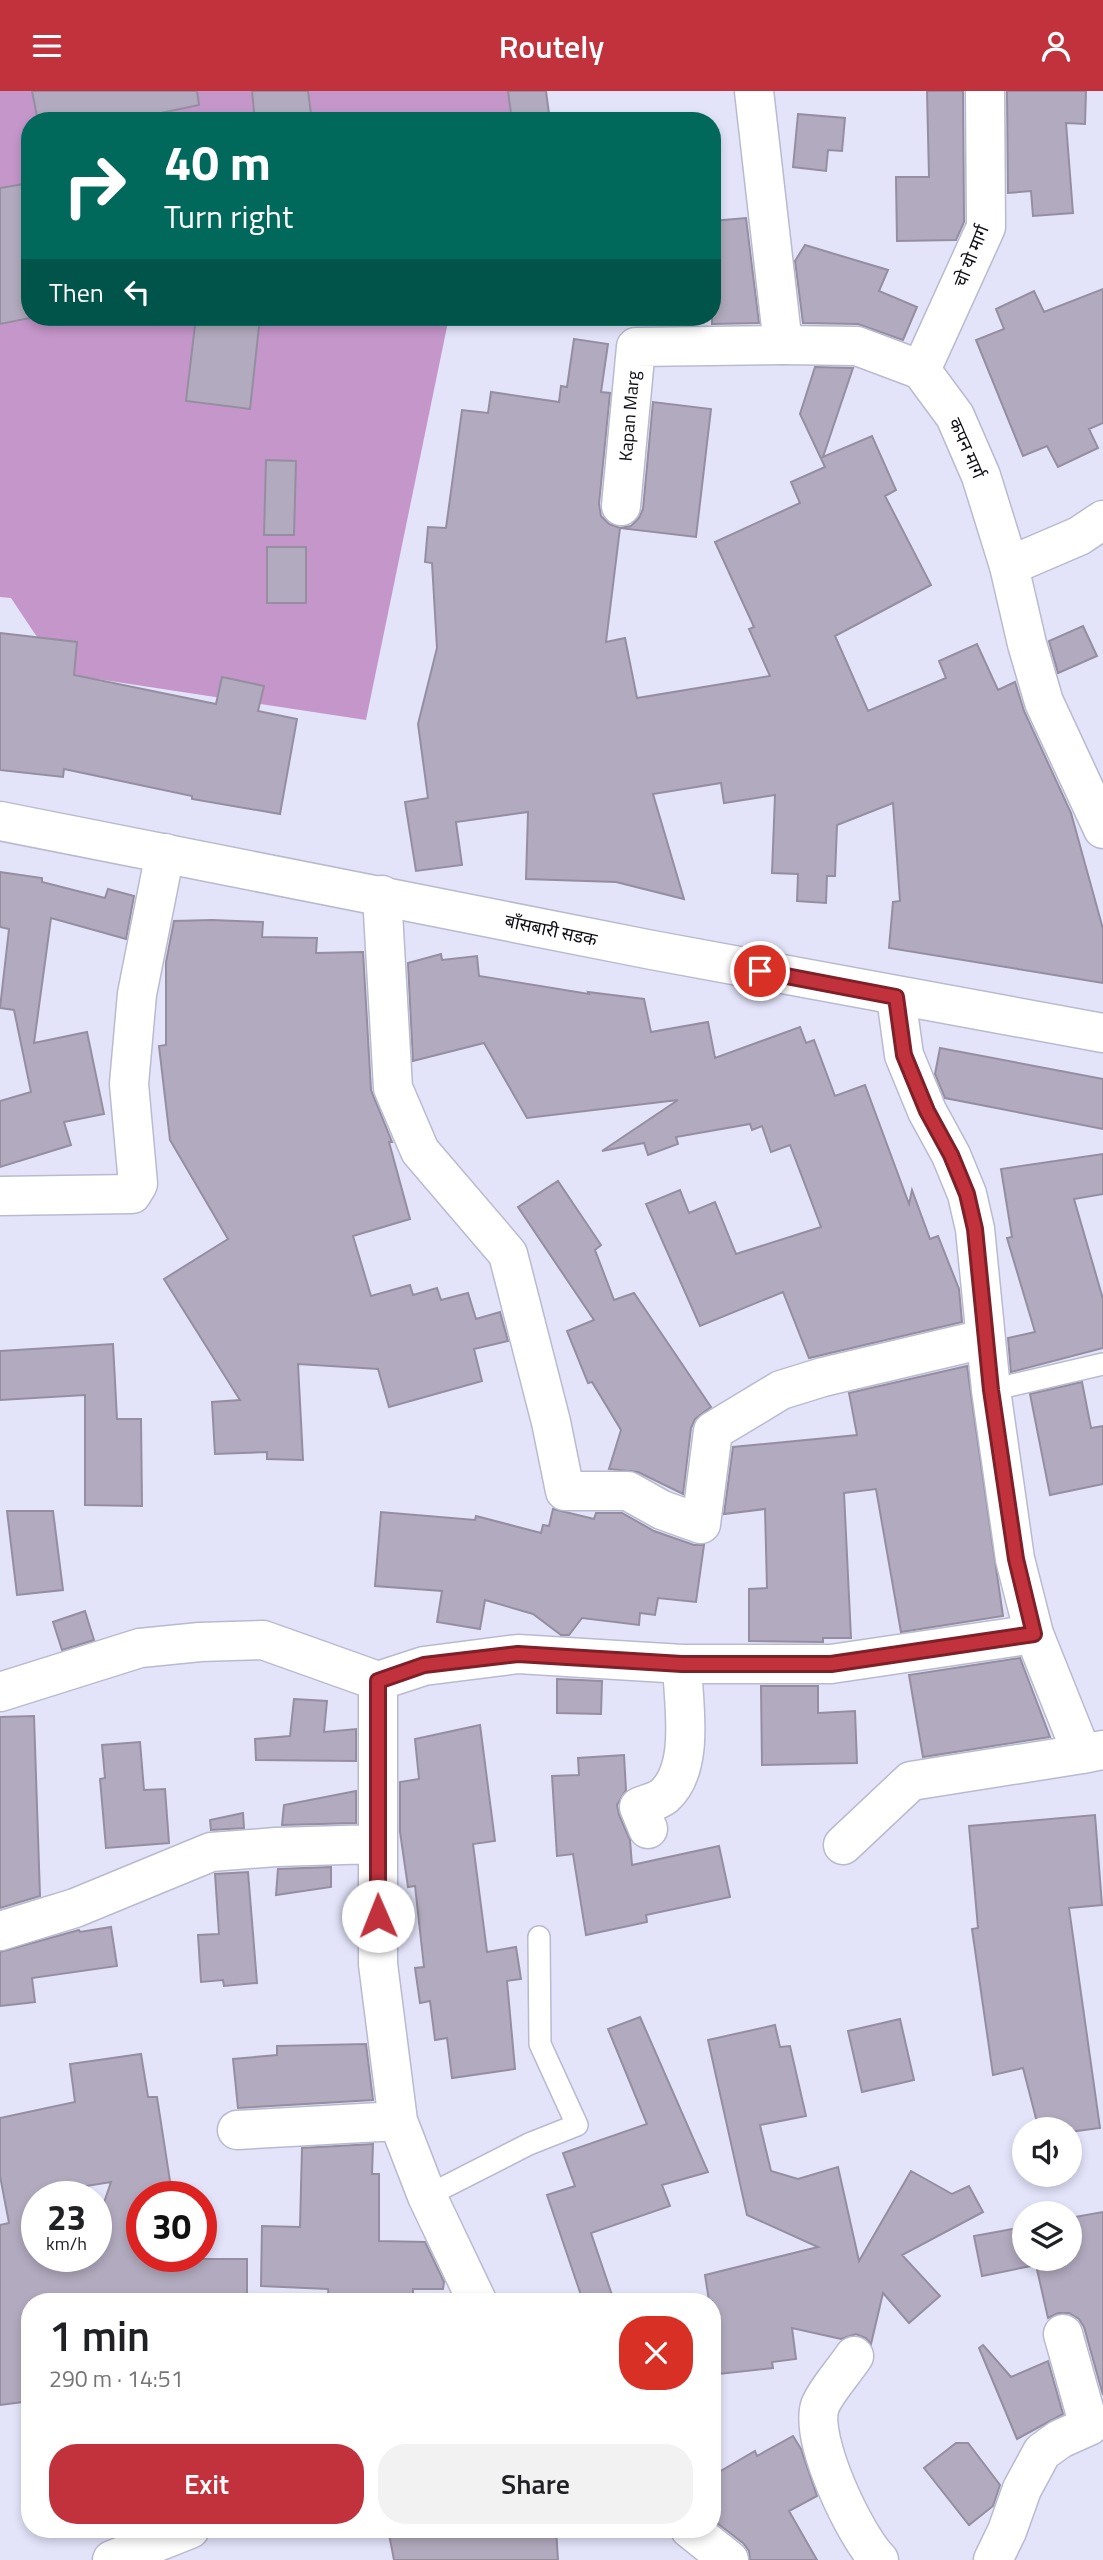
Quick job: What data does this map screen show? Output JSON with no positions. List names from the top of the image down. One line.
{"streets":{"street":["चो यो मार्ग","Kapan Marg","कपन मार्ग","बाँसबारी सडक"]},"crossings":[["चो यो मार्ग","कपन मार्ग"]],"page":{"header":"Routely","turn":["40 m","Turn right"],"then":"Then","speed":"23 km/h","limit":"30","heading":["1 min","290 m · 14:51"],"buttons":["Exit","Share"]}}
